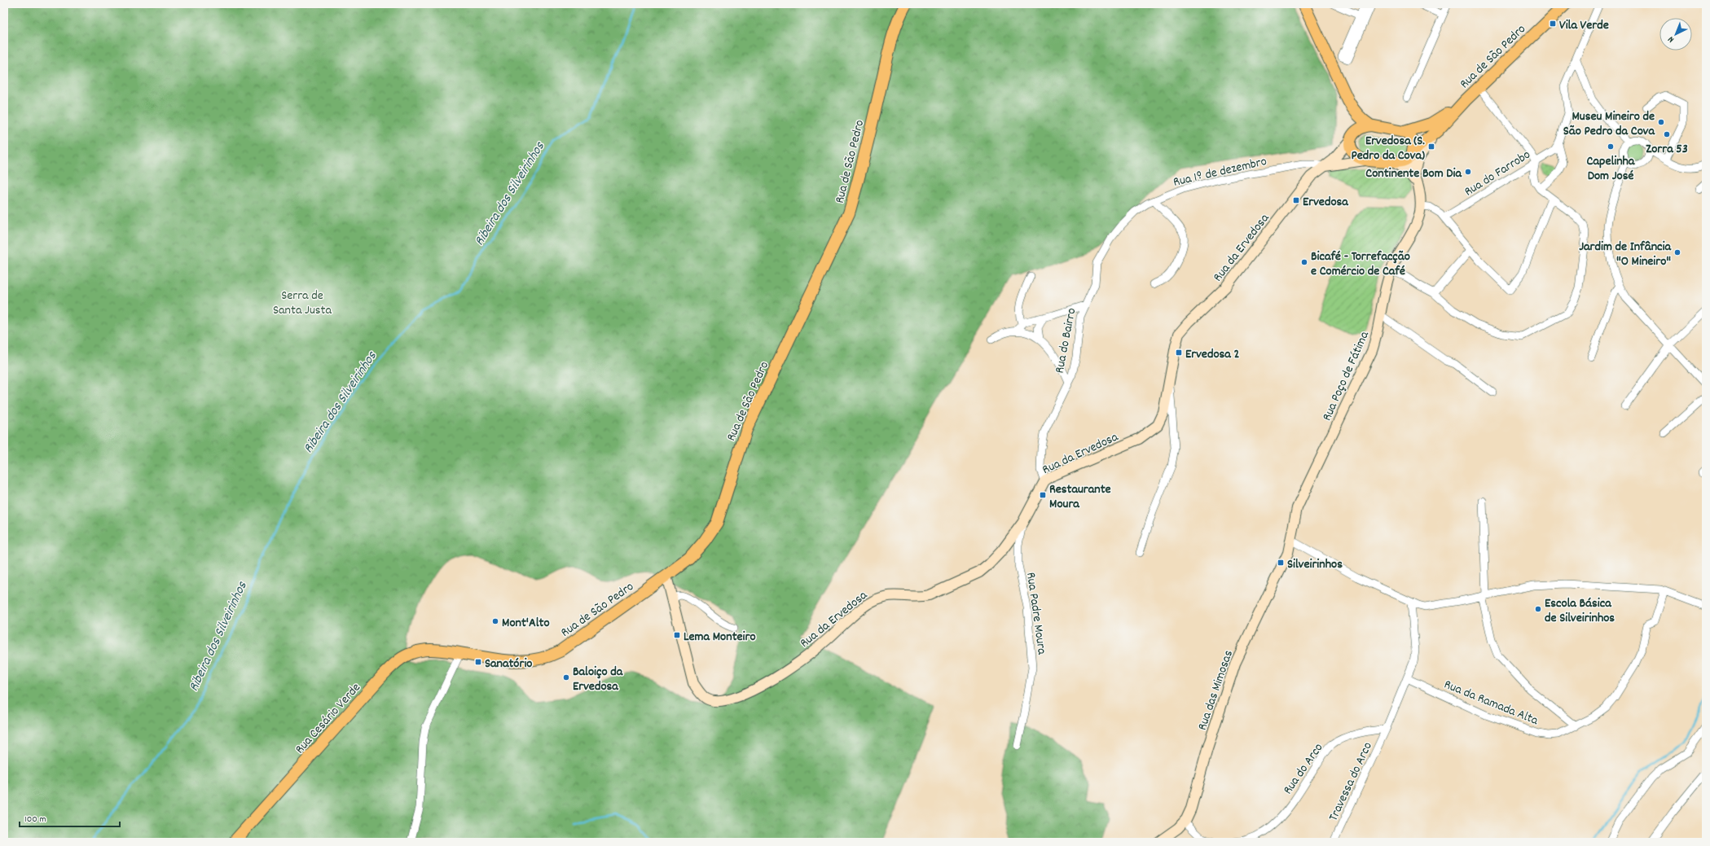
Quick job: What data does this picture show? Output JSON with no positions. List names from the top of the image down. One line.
{"streets":{"main road":["Rua de São Pedro","Rua Cesário Verde"],"street":["Rua 1º de dezembro","Rua do Farrobo","Rua da Ervedosa","Rua do Bairro","Rua Poço de Fátima","Rua Padre Moura","Rua das Mimosas","Rua da Ramada Alta","Rua do Arco","Travessa do Arco"]},"crossings":[["Rua de São Pedro","Rua da Ervedosa"],["Rua de São Pedro","Rua Poço de Fátima"],["Rua de São Pedro","Rua Cesário Verde"],["Rua 1º de dezembro","Rua da Ervedosa"],["Rua 1º de dezembro","Rua do Bairro"],["Rua da Ervedosa","Rua do Bairro"],["Rua da Ervedosa","Rua Padre Moura"],["Rua Poço de Fátima","Rua das Mimosas"],["Rua do Arco","Travessa do Arco"]],"water":["Ribeira dos Silveirinhos"],"parks":["Serra de Santa Justa"],"places":{"transit":["Vila Verde","Ervedosa (S. Pedro da Cova)","Ervedosa","Ervedosa 2","Restaurante Moura","Silveirinhos","Lema Monteiro","Sanatório"],"other":["Museu Mineiro de São Pedro da Cova","Zorra 53","Capelinha Dom José","Continente Bom Dia","Jardim de Infância \"O Mineiro\"","Bicafé - Torrefacção e Comércio de Café","Escola Básica de Silveirinhos","Mont'Alto","Baloiço da Ervedosa"]},"scale_bar":"100 m","north":"bottom left"}
